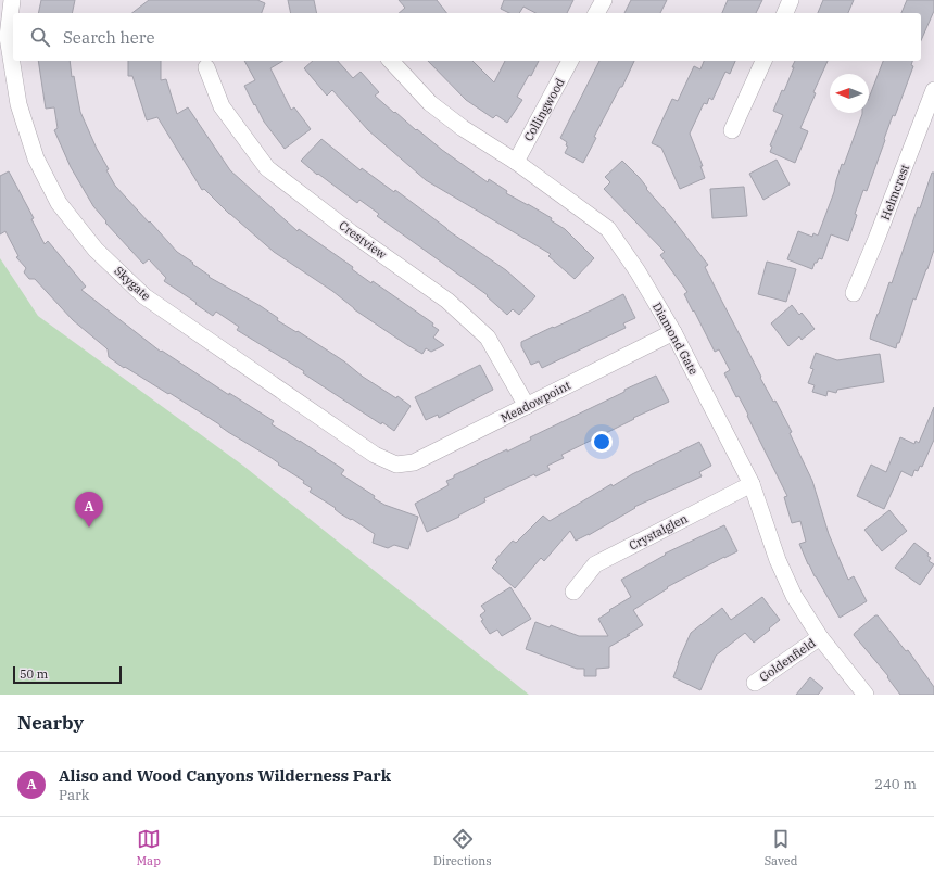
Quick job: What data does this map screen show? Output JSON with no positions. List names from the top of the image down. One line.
{"streets":{"street":["Collingwood","Helmcrest","Crestview","Skygate","Diamond Gate","Meadowpoint","Crystalglen","Goldenfield"]},"crossings":[["Collingwood","Diamond Gate"],["Crestview","Meadowpoint"],["Skygate","Meadowpoint"],["Diamond Gate","Meadowpoint"],["Diamond Gate","Crystalglen"],["Diamond Gate","Goldenfield"]],"scale_bar":"50 m","north":"left","page":{"search":"Search here","pins":"A","scale":"50 m","heading":"Nearby","list":[{"mark":"A","name":"Aliso and Wood Canyons Wilderness Park","note":"Park","value":"240 m"}],"nav":["Map","Directions","Saved"]}}
